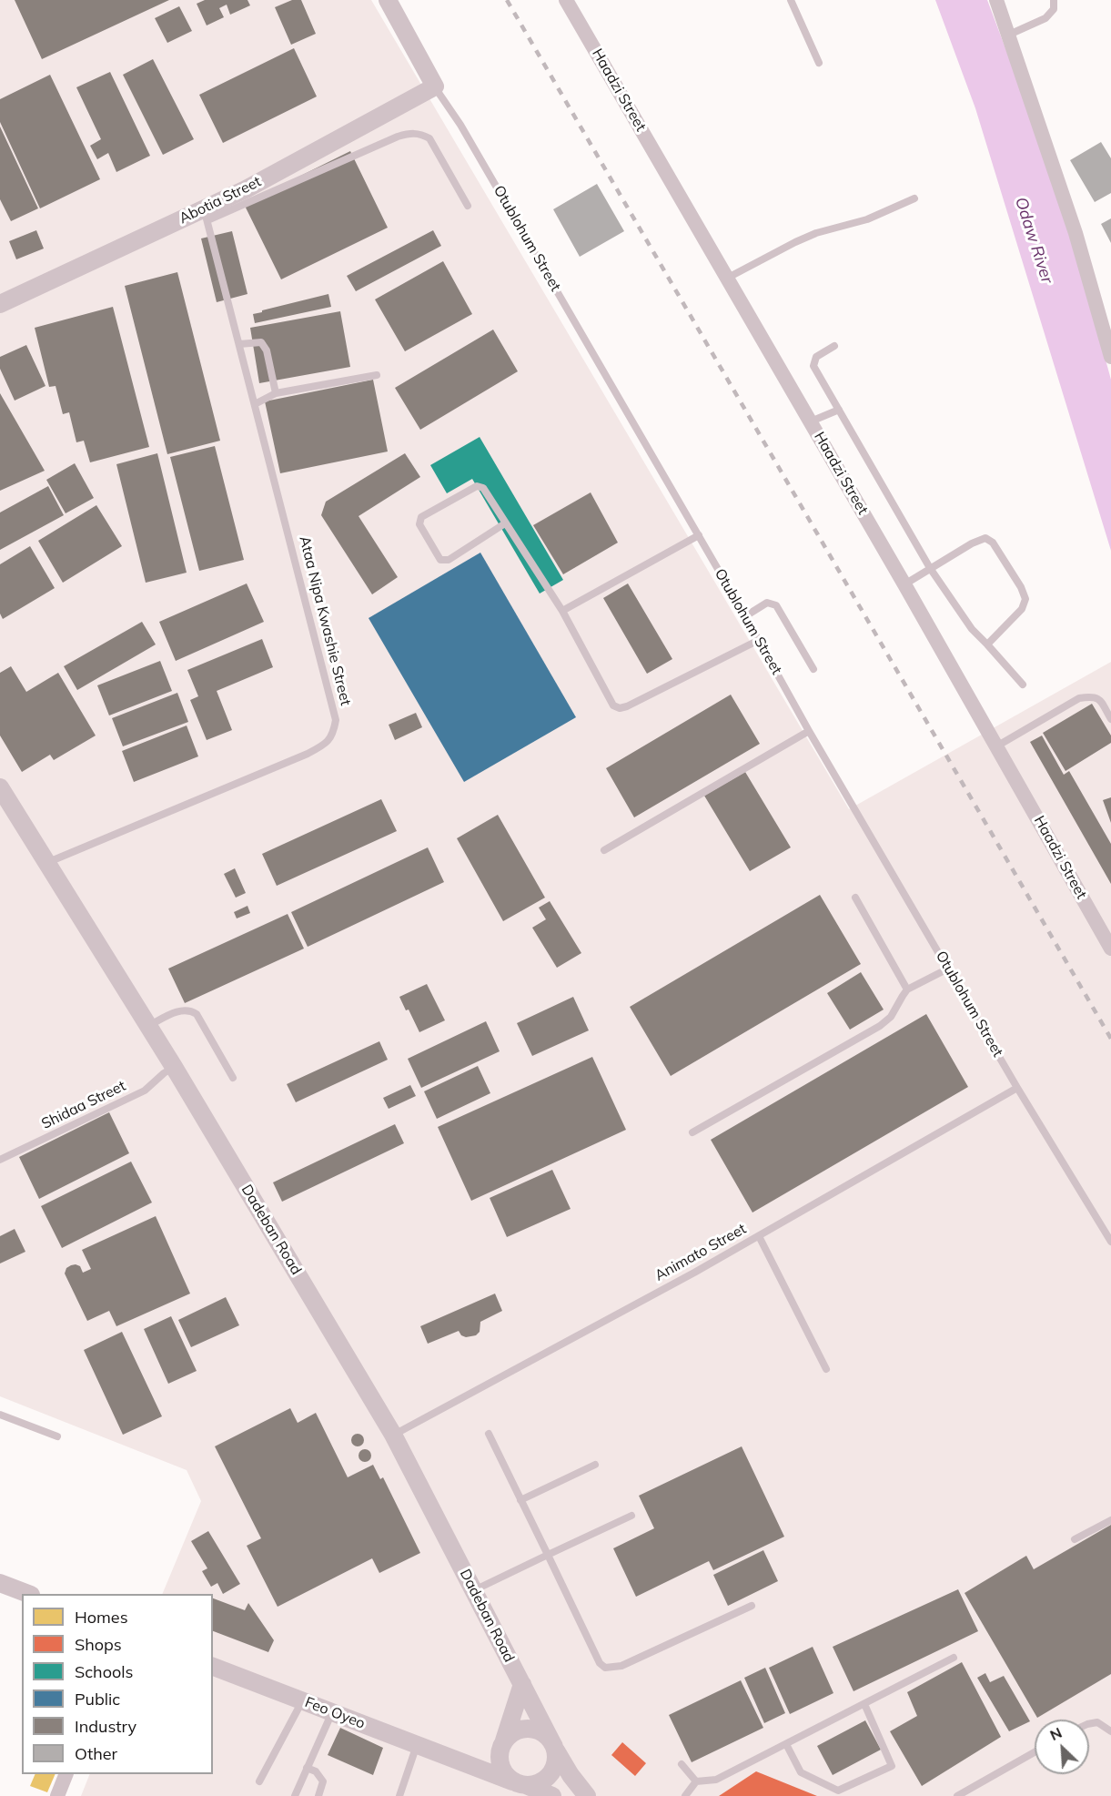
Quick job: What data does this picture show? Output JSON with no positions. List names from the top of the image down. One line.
{"streets":{"street":["Haadzi Street","Abotia Street","Otublohum Street","Dadeban Road","Feo Oyeo"],"lane":["Ataa Nipa Kwashie Street","Shidaa Street","Animato Street"]},"crossings":[["Abotia Street","Otublohum Street"],["Abotia Street","Ataa Nipa Kwashie Street"],["Otublohum Street","Animato Street"],["Ataa Nipa Kwashie Street","Dadeban Road"],["Shidaa Street","Dadeban Road"],["Dadeban Road","Animato Street"],["Dadeban Road","Feo Oyeo"]],"water":["Odaw River"],"legend":["Homes","Shops","Schools","Public","Industry","Other"],"north":"top left"}
